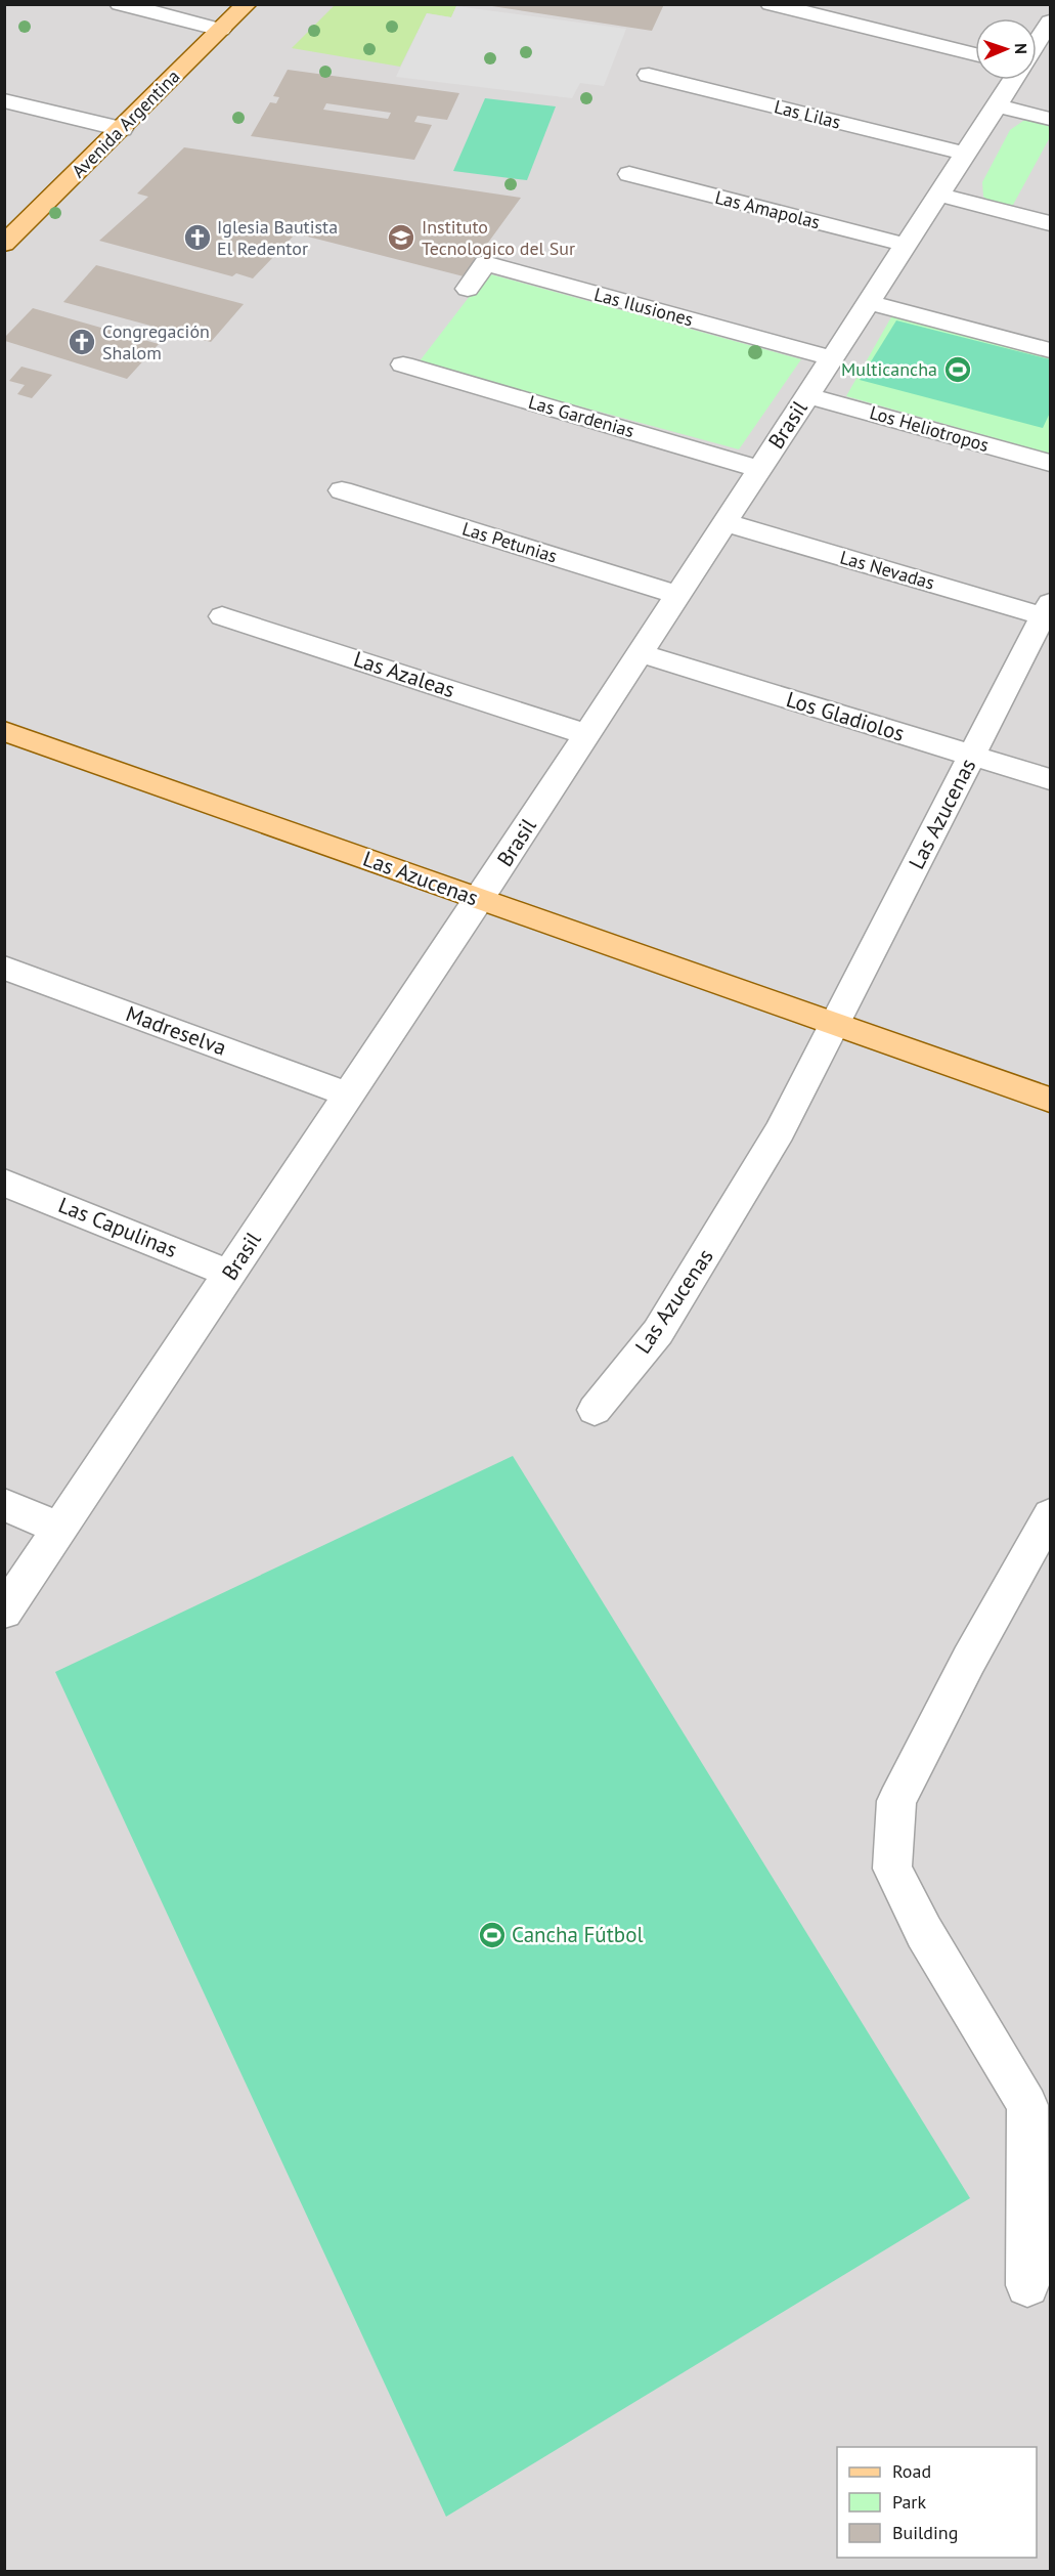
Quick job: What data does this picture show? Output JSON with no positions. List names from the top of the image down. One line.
{"streets":{"main road":["Avenida Argentina","Las Azucenas"],"street":["Las Lilas","Las Amapolas","Las Ilusiones","Las Gardenias","Brasil","Los Heliotropos","Las Petunias","Las Nevadas","Las Azaleas","Los Gladiolos","Madreselva","Las Capulinas"]},"crossings":[["Las Lilas","Brasil"],["Las Amapolas","Brasil"],["Las Ilusiones","Brasil"],["Las Gardenias","Brasil"],["Brasil","Los Heliotropos"],["Brasil","Las Petunias"],["Brasil","Las Nevadas"],["Brasil","Las Azaleas"],["Brasil","Los Gladiolos"],["Brasil","Las Azucenas"],["Brasil","Madreselva"],["Brasil","Las Capulinas"],["Las Nevadas","Las Azucenas"],["Los Gladiolos","Las Azucenas"]],"places":{"church":["Iglesia Bautista El Redentor","Congregación Shalom"],"school or university":["Instituto Tecnologico del Sur"],"sports":["Multicancha","Cancha Fútbol"]},"legend":["Road","Park","Building"],"north":"right"}
